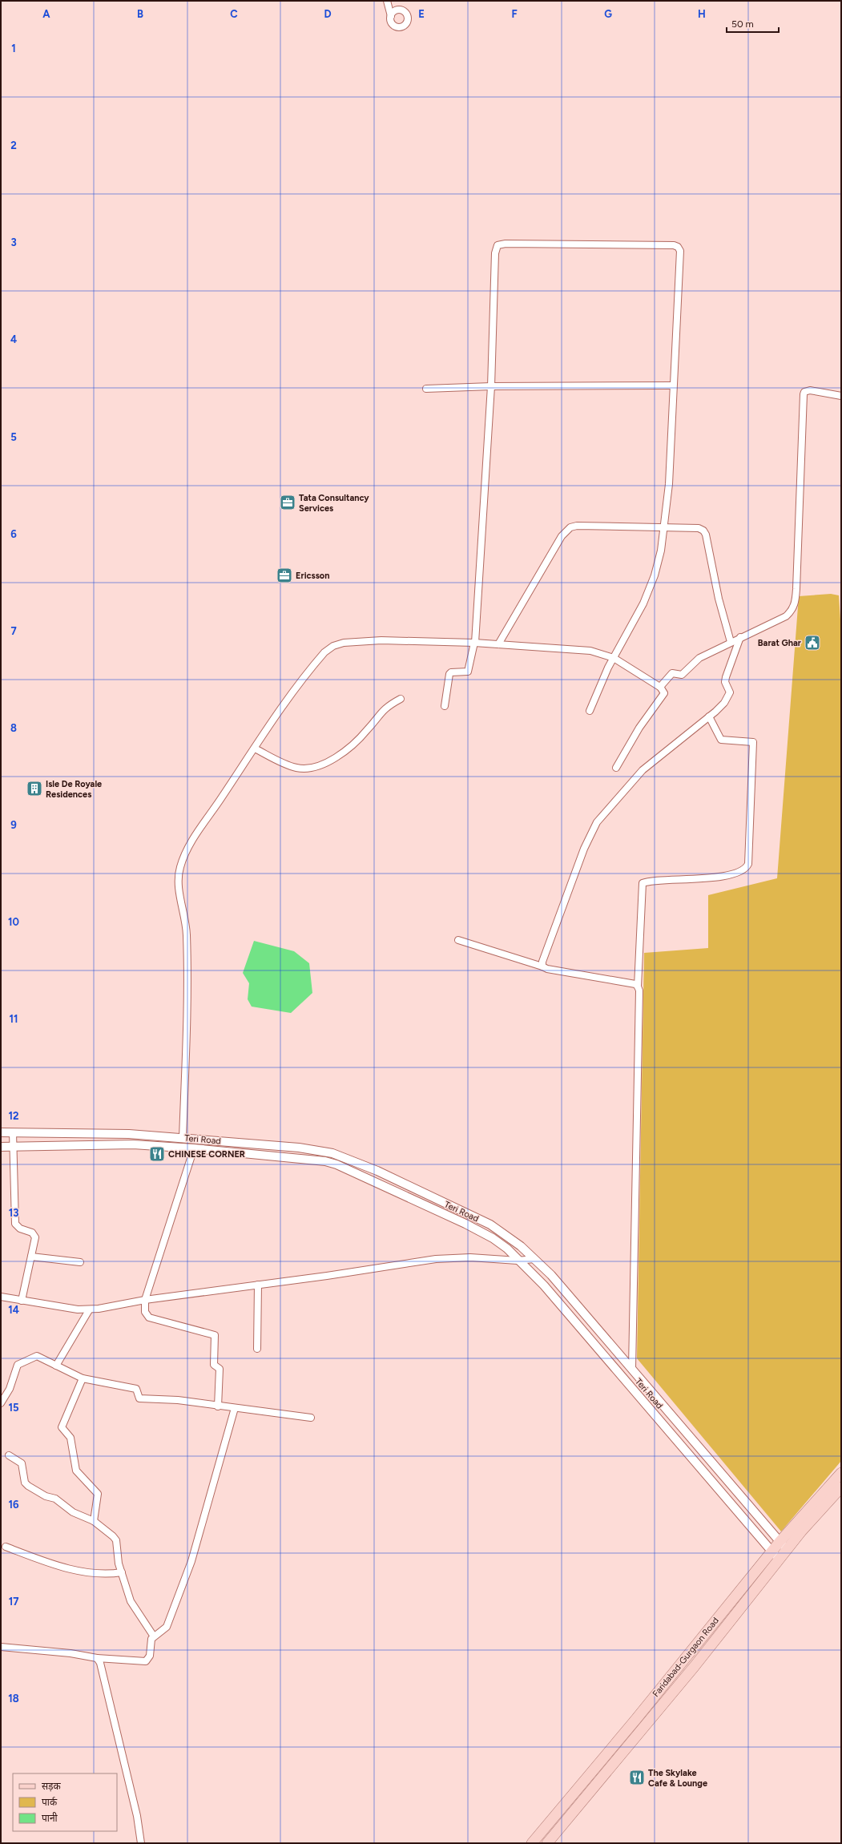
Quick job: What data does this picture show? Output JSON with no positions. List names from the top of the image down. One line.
{"streets":{"main road":["Faridabad-Gurgaon Road"],"street":["Teri Road"]},"crossings":[["Teri Road","Faridabad-Gurgaon Road"]],"places":{"office":["Tata Consultancy Services","Ericsson"],"public building":["Barat Ghar"],"building":["Isle De Royale Residences"],"restaurant":["CHINESE CORNER","The Skylake Cafe & Lounge"]},"legend":["सड़क","पार्क","पानी"],"scale_bar":"50 m","grid":{"columns":["A","B","C","D","E","F","G","H"],"rows":["1","2","3","4","5","6","7","8","9","10","11","12","13","14","15","16","17","18"]}}
